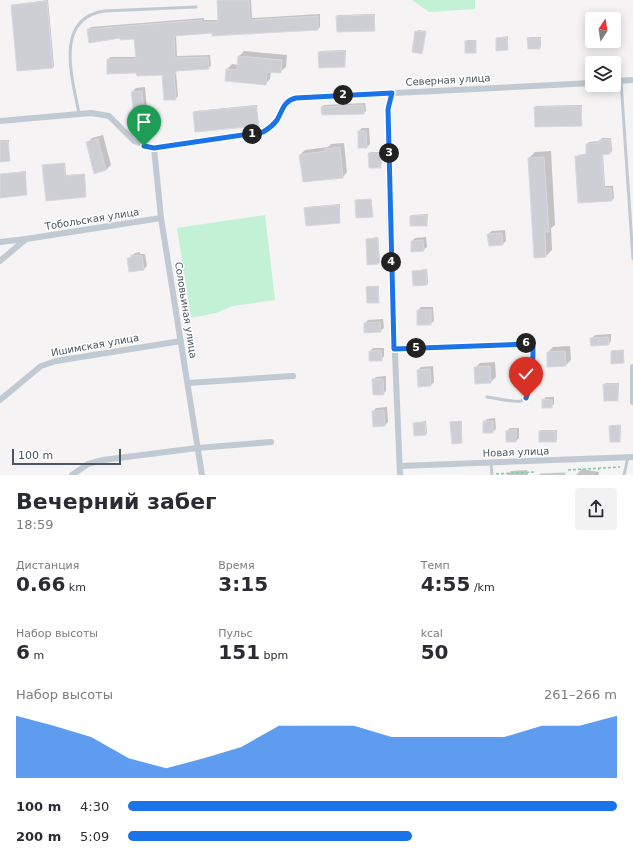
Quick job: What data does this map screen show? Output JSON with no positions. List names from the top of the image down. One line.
{"streets":{"street":["Северная улица","Тобольская улица","Соловьиная улица","Ишимская улица","Новая улица"]},"crossings":[["Северная улица","Соловьиная улица"],["Тобольская улица","Соловьиная улица"],["Соловьиная улица","Ишимская улица"]],"scale_bar":"100 m","north":"top","page":{"pins":["2","1","3","4","6","5"],"scale":"100 m","heading":["Вечерний забег","18:59"],"stats":[["Дистанция","0.66 km"],["Время","3:15"],["Темп","4:55 /km"],["Набор высоты","6 m"],["Пульс","151 bpm"],["kcal","50"]],"chart":["Набор высоты","261–266 m"],"list":[{"name":"100 m","note":"4:30"},{"name":"200 m","note":"5:09"}]}}
